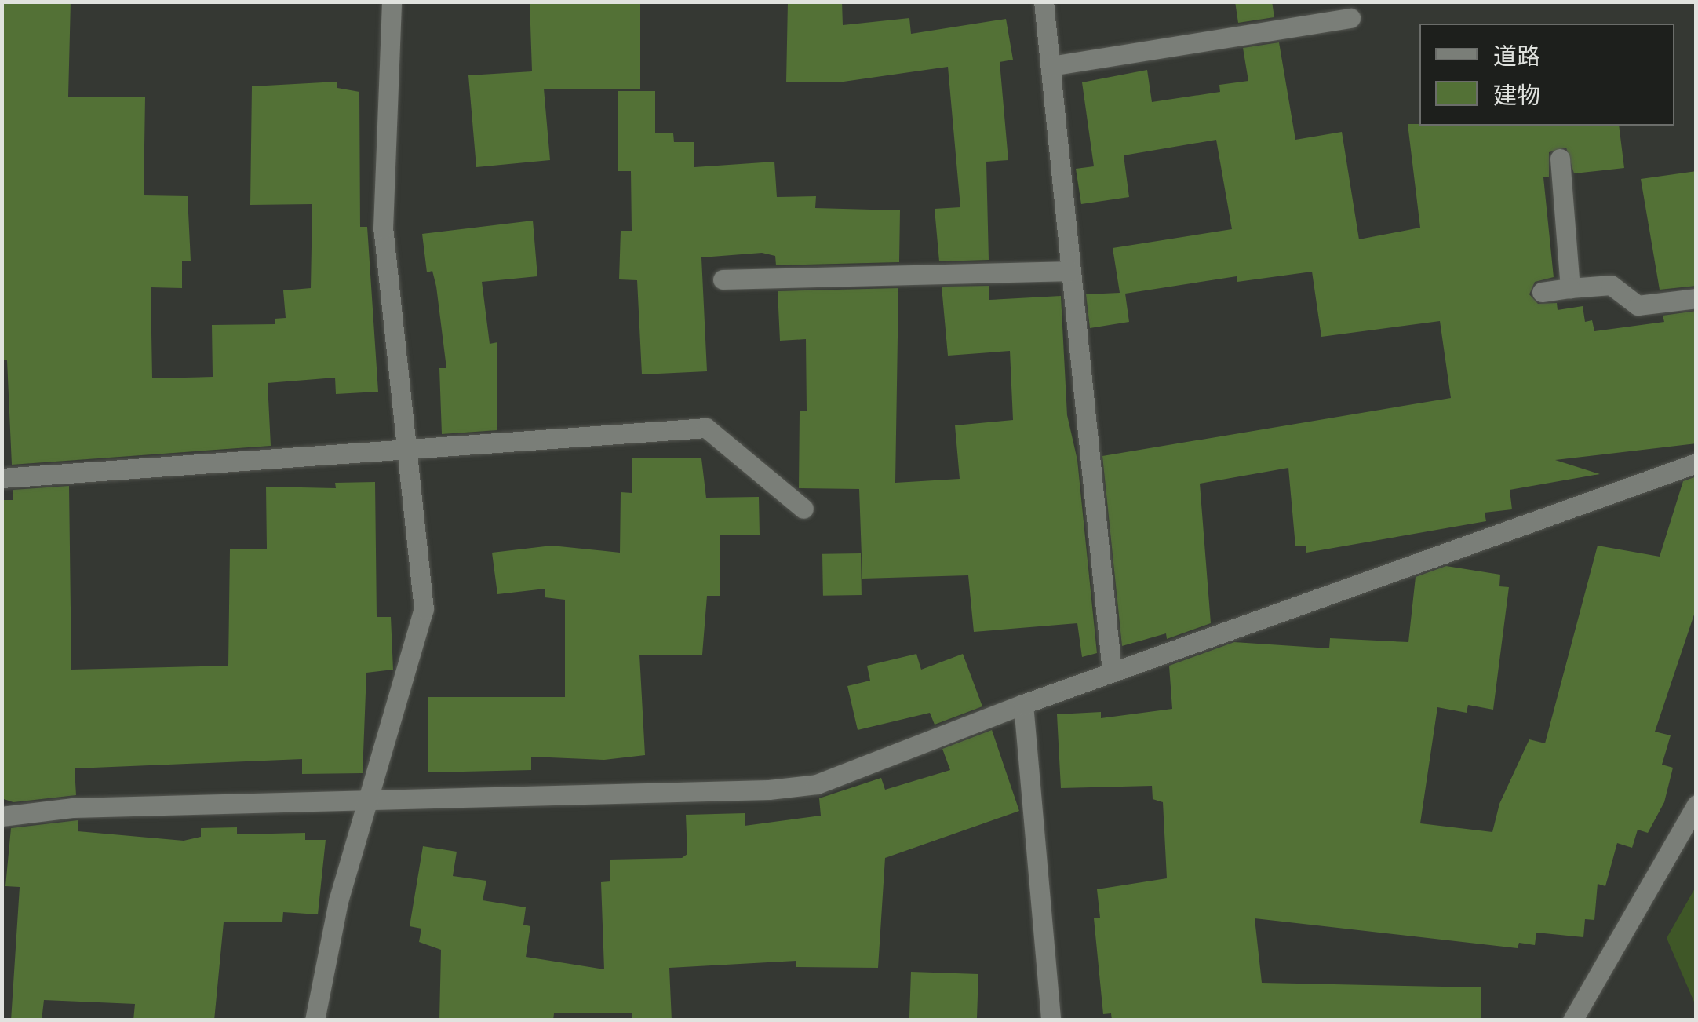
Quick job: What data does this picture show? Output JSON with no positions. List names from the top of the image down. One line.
{"legend":["道路","建物"]}
